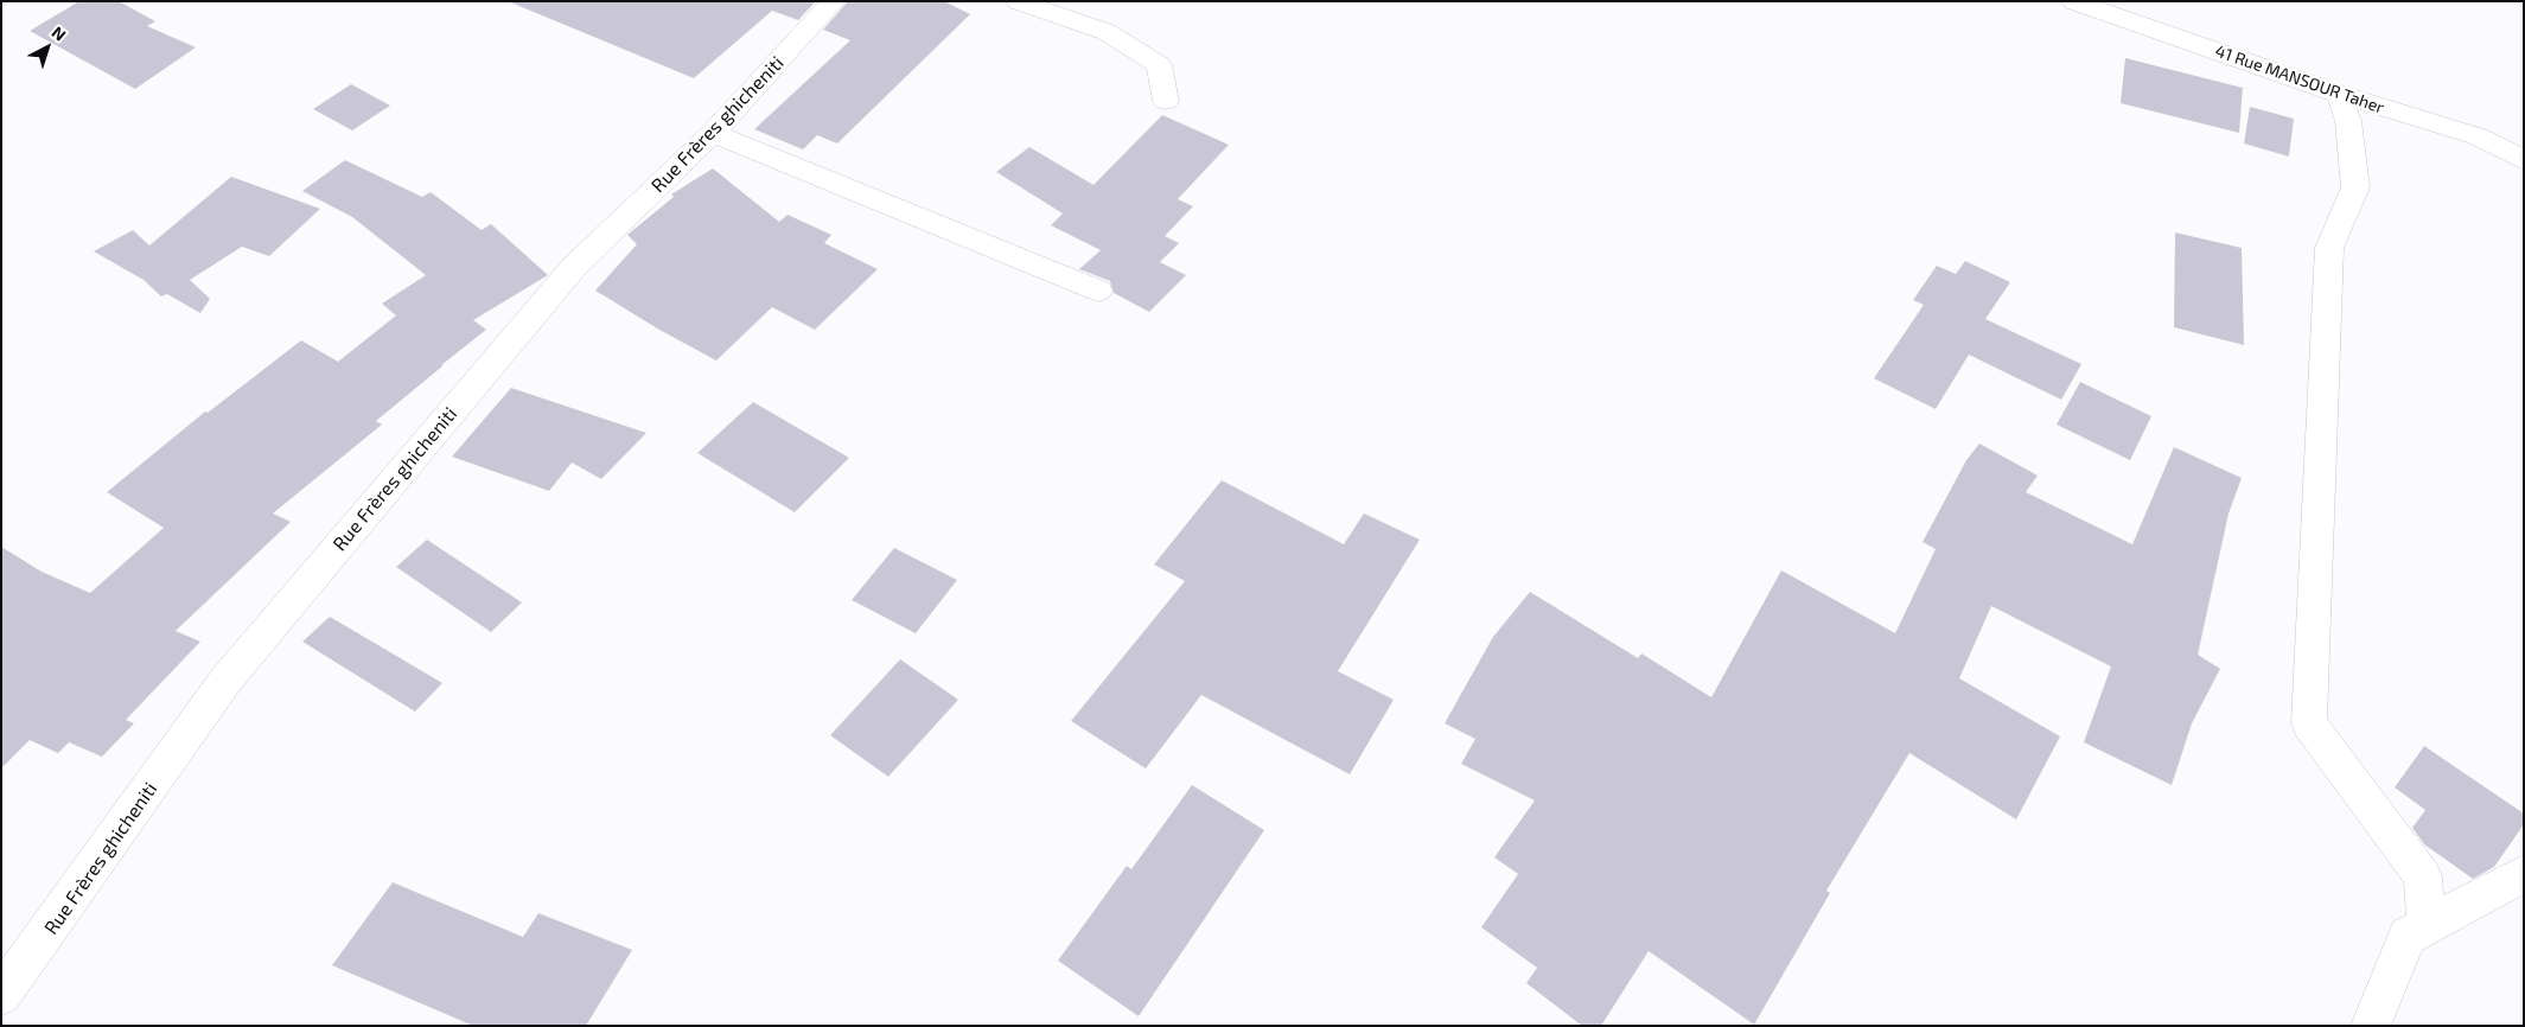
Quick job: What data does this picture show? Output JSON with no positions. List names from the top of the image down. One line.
{"streets":{"street":["41 Rue MANSOUR Taher","Rue Frères ghicheniti"]},"north":"top right"}
